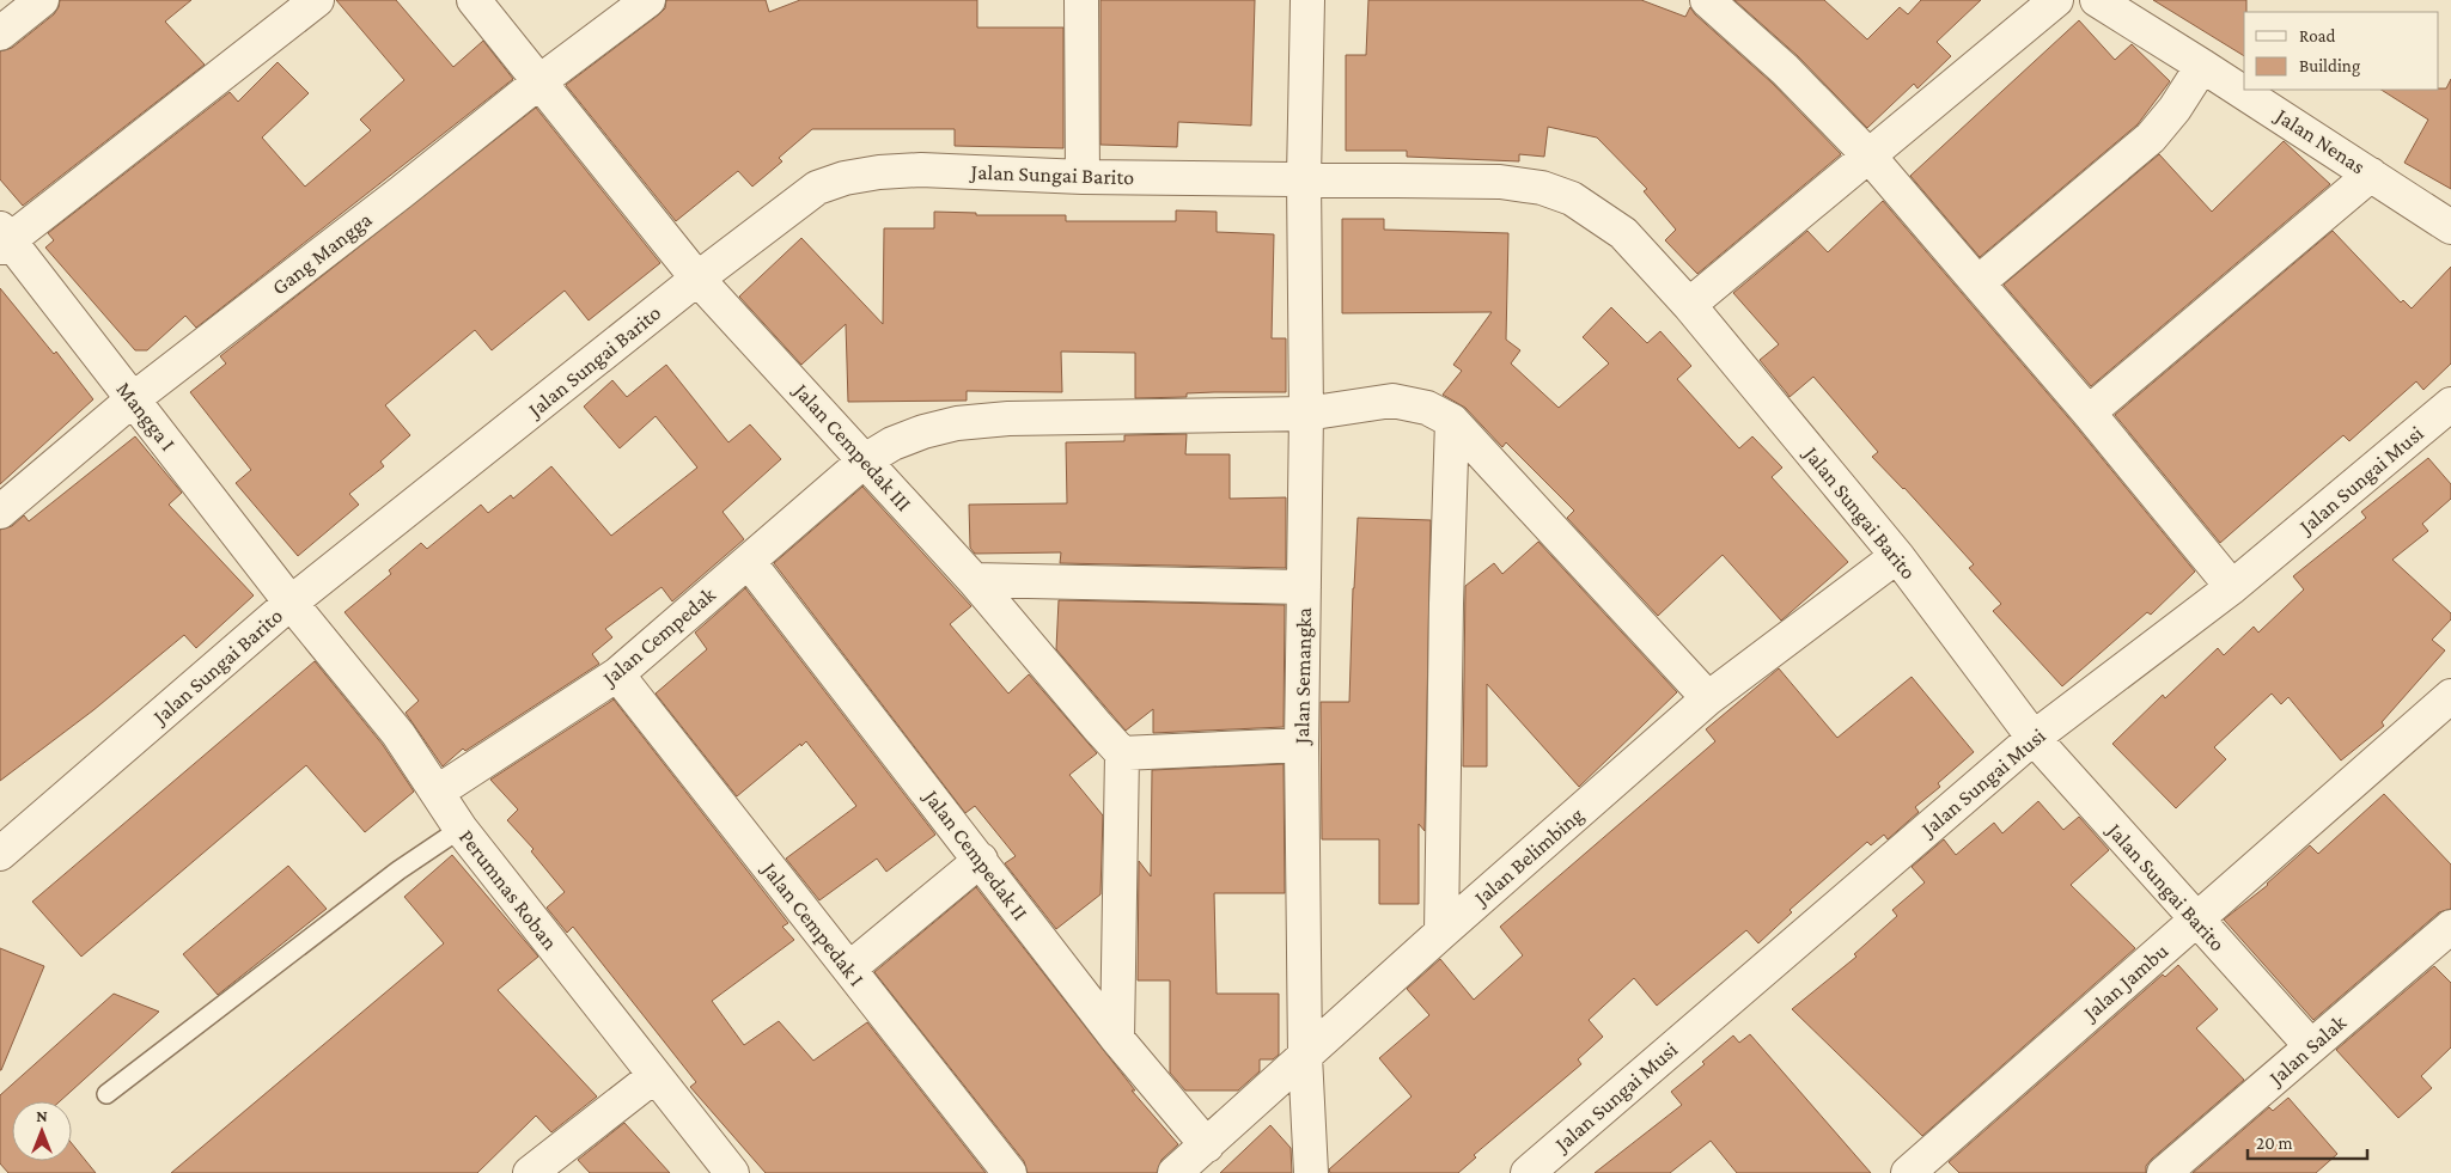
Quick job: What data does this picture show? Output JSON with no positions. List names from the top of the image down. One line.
{"streets":{"street":["Jalan Nenas","Jalan Sungai Barito","Gang Mangga","Mangga I","Jalan Cempedak III","Jalan Sungai Musi","Jalan Cempedak","Jalan Semangka","Jalan Cempedak II","Jalan Belimbing","Perumnas Roban","Jalan Cempedak I","Jalan Jambu","Jalan Salak"]},"crossings":[["Jalan Sungai Barito","Mangga I"],["Jalan Sungai Barito","Jalan Cempedak III"],["Jalan Sungai Barito","Jalan Sungai Musi"],["Jalan Sungai Barito","Jalan Semangka"],["Jalan Sungai Barito","Jalan Belimbing"],["Jalan Sungai Barito","Perumnas Roban"],["Jalan Sungai Barito","Jalan Jambu"],["Jalan Sungai Barito","Jalan Salak"],["Gang Mangga","Mangga I"],["Gang Mangga","Jalan Cempedak III"],["Mangga I","Perumnas Roban"],["Jalan Cempedak III","Jalan Cempedak"],["Jalan Cempedak","Jalan Semangka"],["Jalan Cempedak","Jalan Cempedak II"],["Jalan Cempedak","Perumnas Roban"],["Jalan Cempedak","Jalan Cempedak I"],["Jalan Semangka","Jalan Belimbing"],["Jalan Cempedak II","Jalan Belimbing"]],"legend":["Road","Building"],"scale_bar":"20 m","north":"top"}
